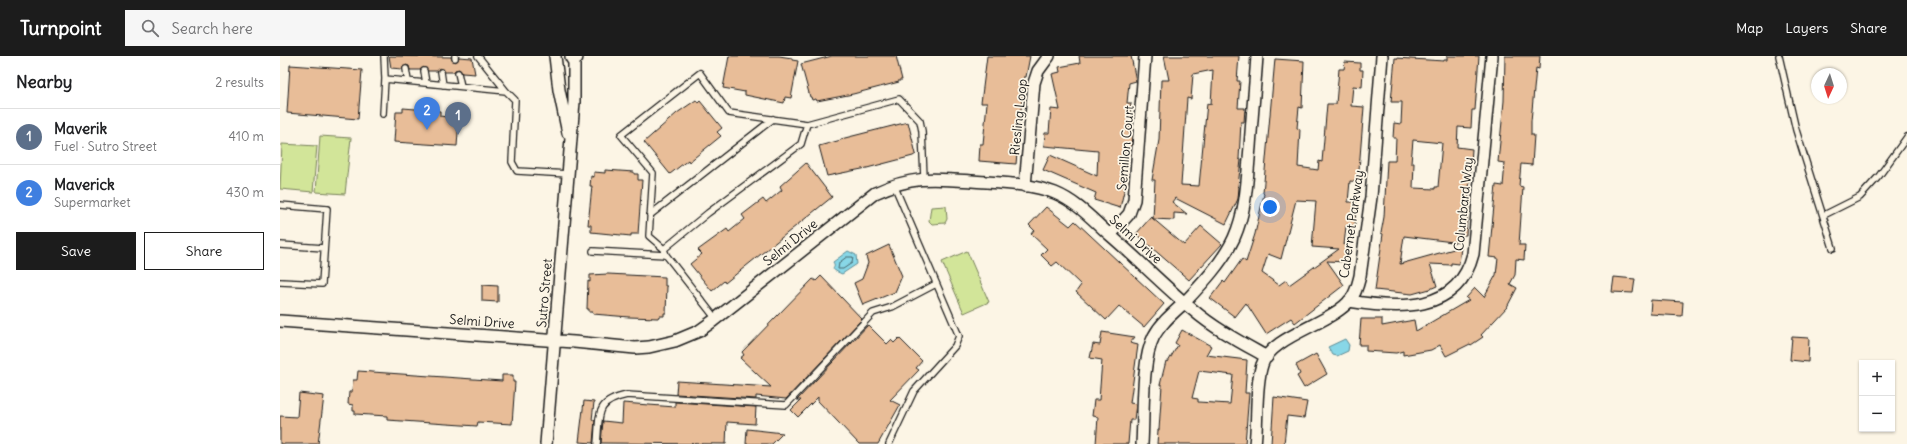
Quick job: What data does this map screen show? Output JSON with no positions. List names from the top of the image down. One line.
{"streets":{"street":["Riesling Loop","Semillon Court","Columbard Way","Cabernet Parkway","Selmi Drive","Sutro Street"]},"crossings":[["Riesling Loop","Selmi Drive"],["Semillon Court","Selmi Drive"],["Columbard Way","Cabernet Parkway"],["Cabernet Parkway","Selmi Drive"],["Selmi Drive","Sutro Street"]],"north":"bottom","page":{"header":"Turnpoint","search":"Search here","nav":["Map","Layers","Share"],"heading":["Nearby","2 results"],"pins":["2","1"],"list":[{"mark":"1","name":"Maverik","note":"Fuel · Sutro Street","value":"410 m"},{"mark":"2","name":"Maverick","note":"Supermarket","value":"430 m"}],"buttons":["Save","Share"],"map_buttons":["+","−"]}}
